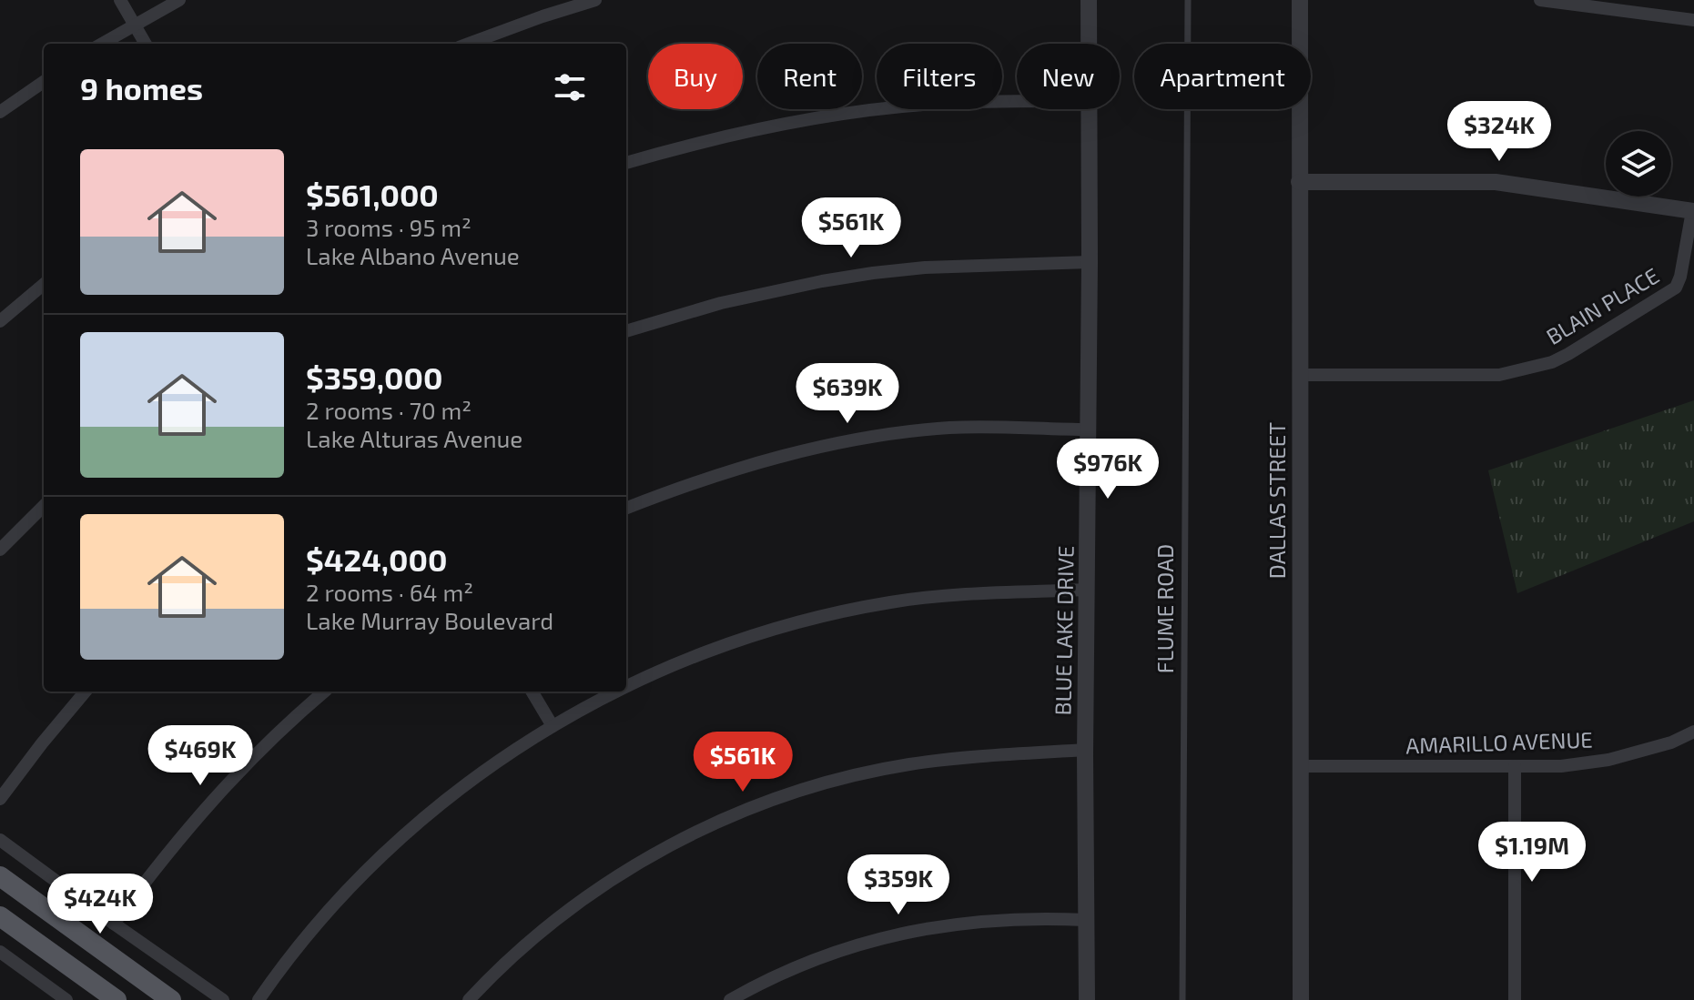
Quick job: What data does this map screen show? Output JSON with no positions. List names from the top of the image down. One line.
{"streets":{"street":["BLAIN PLACE","DALLAS STREET","BLUE LAKE DRIVE","AMARILLO AVENUE"],"lane":["FLUME ROAD"]},"crossings":[["BLAIN PLACE","DALLAS STREET"],["DALLAS STREET","AMARILLO AVENUE"]],"page":{"chip":["Buy","Rent","Filters","New","Apartment"],"heading":"9 homes","price":["$324K","$561K","$639K","$976K","$469K","$561K","$1.19M","$359K","$424K"],"list":[{"name":"$561,000","note":"3 rooms · 95 m² · Lake Albano Avenue"},{"name":"$359,000","note":"2 rooms · 70 m² · Lake Alturas Avenue"},{"name":"$424,000","note":"2 rooms · 64 m² · Lake Murray Boulevard"}]}}
